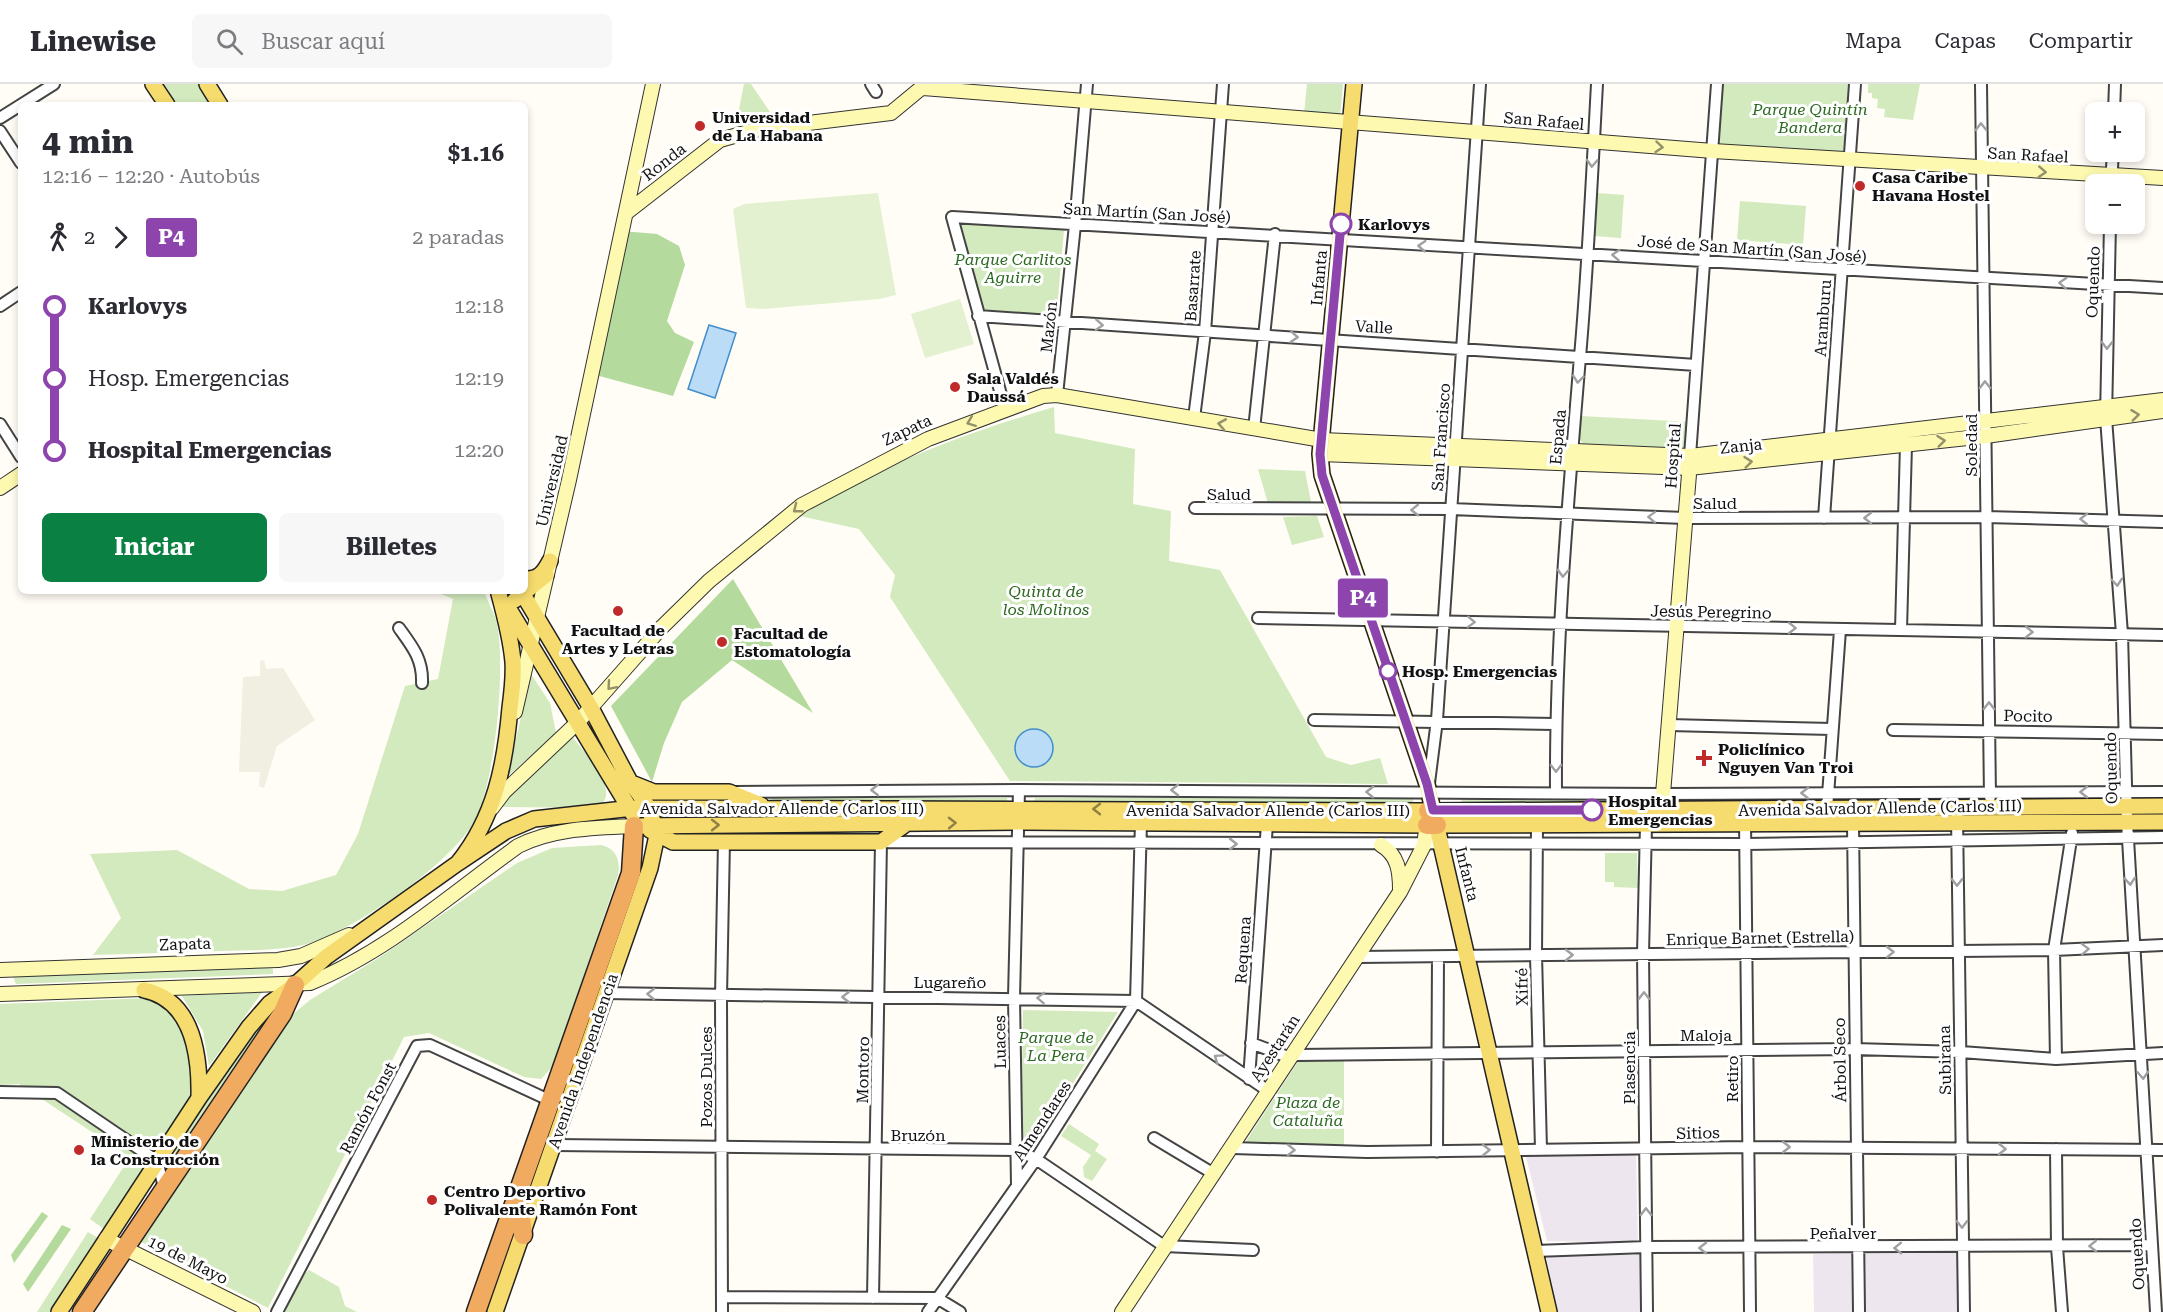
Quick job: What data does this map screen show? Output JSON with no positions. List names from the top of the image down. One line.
{"streets":{"highway":["Avenida Independencia"],"main road":["San Rafael","Ronda","Infanta","Zapata","Zanja","Hospital","Universidad","Avenida Salvador Allende (Carlos III)","Ayestarán","19 de Mayo"],"street":["San Martín (San José)","José de San Martín (San José)","Oquendo","Basarrate","Aramburu","Mazón","Valle","San Francisco","Espada","Soledad","Salud","Jesús Peregrino","Pocito","Enrique Barnet (Estrella)","Requena","Lugareño","Xifré","Maloja","Luaces","Árbol Seco","Subirana","Plasencia","Montoro","Pozos Dulces","Retiro","Ramón Fonst","Almendares","Sitios","Bruzón","Peñalver"]},"crossings":[["San Rafael","Ronda"],["San Rafael","Infanta"],["San Rafael","Basarrate"],["San Rafael","Aramburu"],["San Rafael","Mazón"],["San Rafael","San Francisco"],["San Rafael","Espada"],["San Rafael","Soledad"],["San Rafael","Hospital"],["Ronda","Universidad"],["San Martín (San José)","José de San Martín (San José)"],["San Martín (San José)","Infanta"],["San Martín (San José)","Basarrate"],["San Martín (San José)","Mazón"],["San Martín (San José)","Valle"],["José de San Martín (San José)","Infanta"],["José de San Martín (San José)","Oquendo"],["José de San Martín (San José)","Aramburu"],["José de San Martín (San José)","San Francisco"],["José de San Martín (San José)","Espada"],["José de San Martín (San José)","Soledad"],["José de San Martín (San José)","Hospital"],["Infanta","Valle"],["Infanta","Zapata"],["Infanta","San Francisco"],["Infanta","Zanja"],["Infanta","Salud"],["Infanta","Jesús Peregrino"],["Infanta","Avenida Salvador Allende (Carlos III)"],["Infanta","Enrique Barnet (Estrella)"],["Infanta","Maloja"],["Infanta","Ayestarán"],["Infanta","Sitios"],["Infanta","Peñalver"],["Oquendo","Zanja"],["Oquendo","Salud"],["Oquendo","Jesús Peregrino"],["Oquendo","Pocito"],["Oquendo","Avenida Salvador Allende (Carlos III)"],["Oquendo","Enrique Barnet (Estrella)"],["Oquendo","Maloja"],["Oquendo","Sitios"],["Oquendo","Peñalver"],["Basarrate","Valle"],["Basarrate","Zapata"],["Aramburu","Zanja"],["Aramburu","Salud"],["Mazón","Valle"],["Mazón","Zapata"],["Valle","San Francisco"],["Valle","Espada"],["Valle","Hospital"],["Zapata","Zanja"],["Zapata","Avenida Salvador Allende (Carlos III)"],["Zapata","19 de Mayo"],["San Francisco","Zanja"],["San Francisco","Salud"],["San Francisco","Jesús Peregrino"],["San Francisco","Avenida Salvador Allende (Carlos III)"],["Espada","Zanja"],["Espada","Salud"],["Espada","Jesús Peregrino"],["Espada","Avenida Salvador Allende (Carlos III)"],["Soledad","Zanja"],["Soledad","Salud"],["Soledad","Jesús Peregrino"],["Soledad","Pocito"],["Soledad","Avenida Salvador Allende (Carlos III)"],["Zanja","Hospital"],["Hospital","Salud"],["Hospital","Jesús Peregrino"],["Hospital","Avenida Salvador Allende (Carlos III)"],["Avenida Salvador Allende (Carlos III)","Requena"],["Avenida Salvador Allende (Carlos III)","Xifré"],["Avenida Salvador Allende (Carlos III)","Luaces"],["Avenida Salvador Allende (Carlos III)","Ayestarán"],["Avenida Salvador Allende (Carlos III)","Árbol Seco"],["Avenida Salvador Allende (Carlos III)","Subirana"],["Avenida Salvador Allende (Carlos III)","Avenida Independencia"],["Avenida Salvador Allende (Carlos III)","Plasencia"],["Avenida Salvador Allende (Carlos III)","Montoro"],["Avenida Salvador Allende (Carlos III)","Retiro"],["Enrique Barnet (Estrella)","Xifré"],["Enrique Barnet (Estrella)","Ayestarán"],["Enrique Barnet (Estrella)","Árbol Seco"],["Enrique Barnet (Estrella)","Subirana"],["Enrique Barnet (Estrella)","Plasencia"],["Enrique Barnet (Estrella)","Retiro"],["Requena","Maloja"],["Lugareño","Luaces"],["Lugareño","Avenida Independencia"],["Lugareño","Montoro"],["Lugareño","Pozos Dulces"],["Lugareño","Almendares"],["Xifré","Maloja"],["Xifré","Sitios"],["Maloja","Ayestarán"],["Maloja","Árbol Seco"],["Maloja","Subirana"],["Maloja","Plasencia"],["Maloja","Retiro"],["Luaces","Almendares"],["Luaces","Bruzón"],["Ayestarán","Sitios"],["Ayestarán","Bruzón"],["Árbol Seco","Sitios"],["Árbol Seco","Peñalver"],["Subirana","Sitios"],["Subirana","Peñalver"],["Avenida Independencia","Ramón Fonst"],["Avenida Independencia","Bruzón"],["Plasencia","Sitios"],["Plasencia","Peñalver"],["Montoro","Bruzón"],["Pozos Dulces","Bruzón"],["Retiro","Sitios"],["Retiro","Peñalver"],["Almendares","Bruzón"]],"one_way":["José de San Martín (San José)","Oquendo","Espada","Soledad","Salud","Jesús Peregrino","Enrique Barnet (Estrella)","Lugareño","Subirana","Plasencia","Sitios","Peñalver"],"parks":["Parque Quintín Bandera","Parque Carlitos Aguirre","Quinta de los Molinos","Parque de La Pera","Plaza de Cataluña"],"places":{"other":["Universidad de La Habana","Casa Caribe Havana Hostel","Karlovys","Sala Valdés Daussá","Facultad de Artes y Letras","Facultad de Estomatología","Hosp. Emergencias","Hospital Emergencias","Ministerio de la Construcción","Centro Deportivo Polivalente Ramón Font"],"health":["Policlínico Nguyen Van Troi"]},"lines":["bus line P4"],"page":{"header":"Linewise","search":"Buscar aquí","nav":["Mapa","Capas","Compartir"],"on_map":"P4","map_buttons":["+","−"],"heading":["4 min","12:16 – 12:20 · Autobús","$1.16"],"legs":["2","P4","2 paradas"],"list":[{"name":"Karlovys","value":"12:18"},{"name":"Hosp. Emergencias","value":"12:19"},{"name":"Hospital Emergencias","value":"12:20"}],"buttons":["Iniciar","Billetes"]}}
